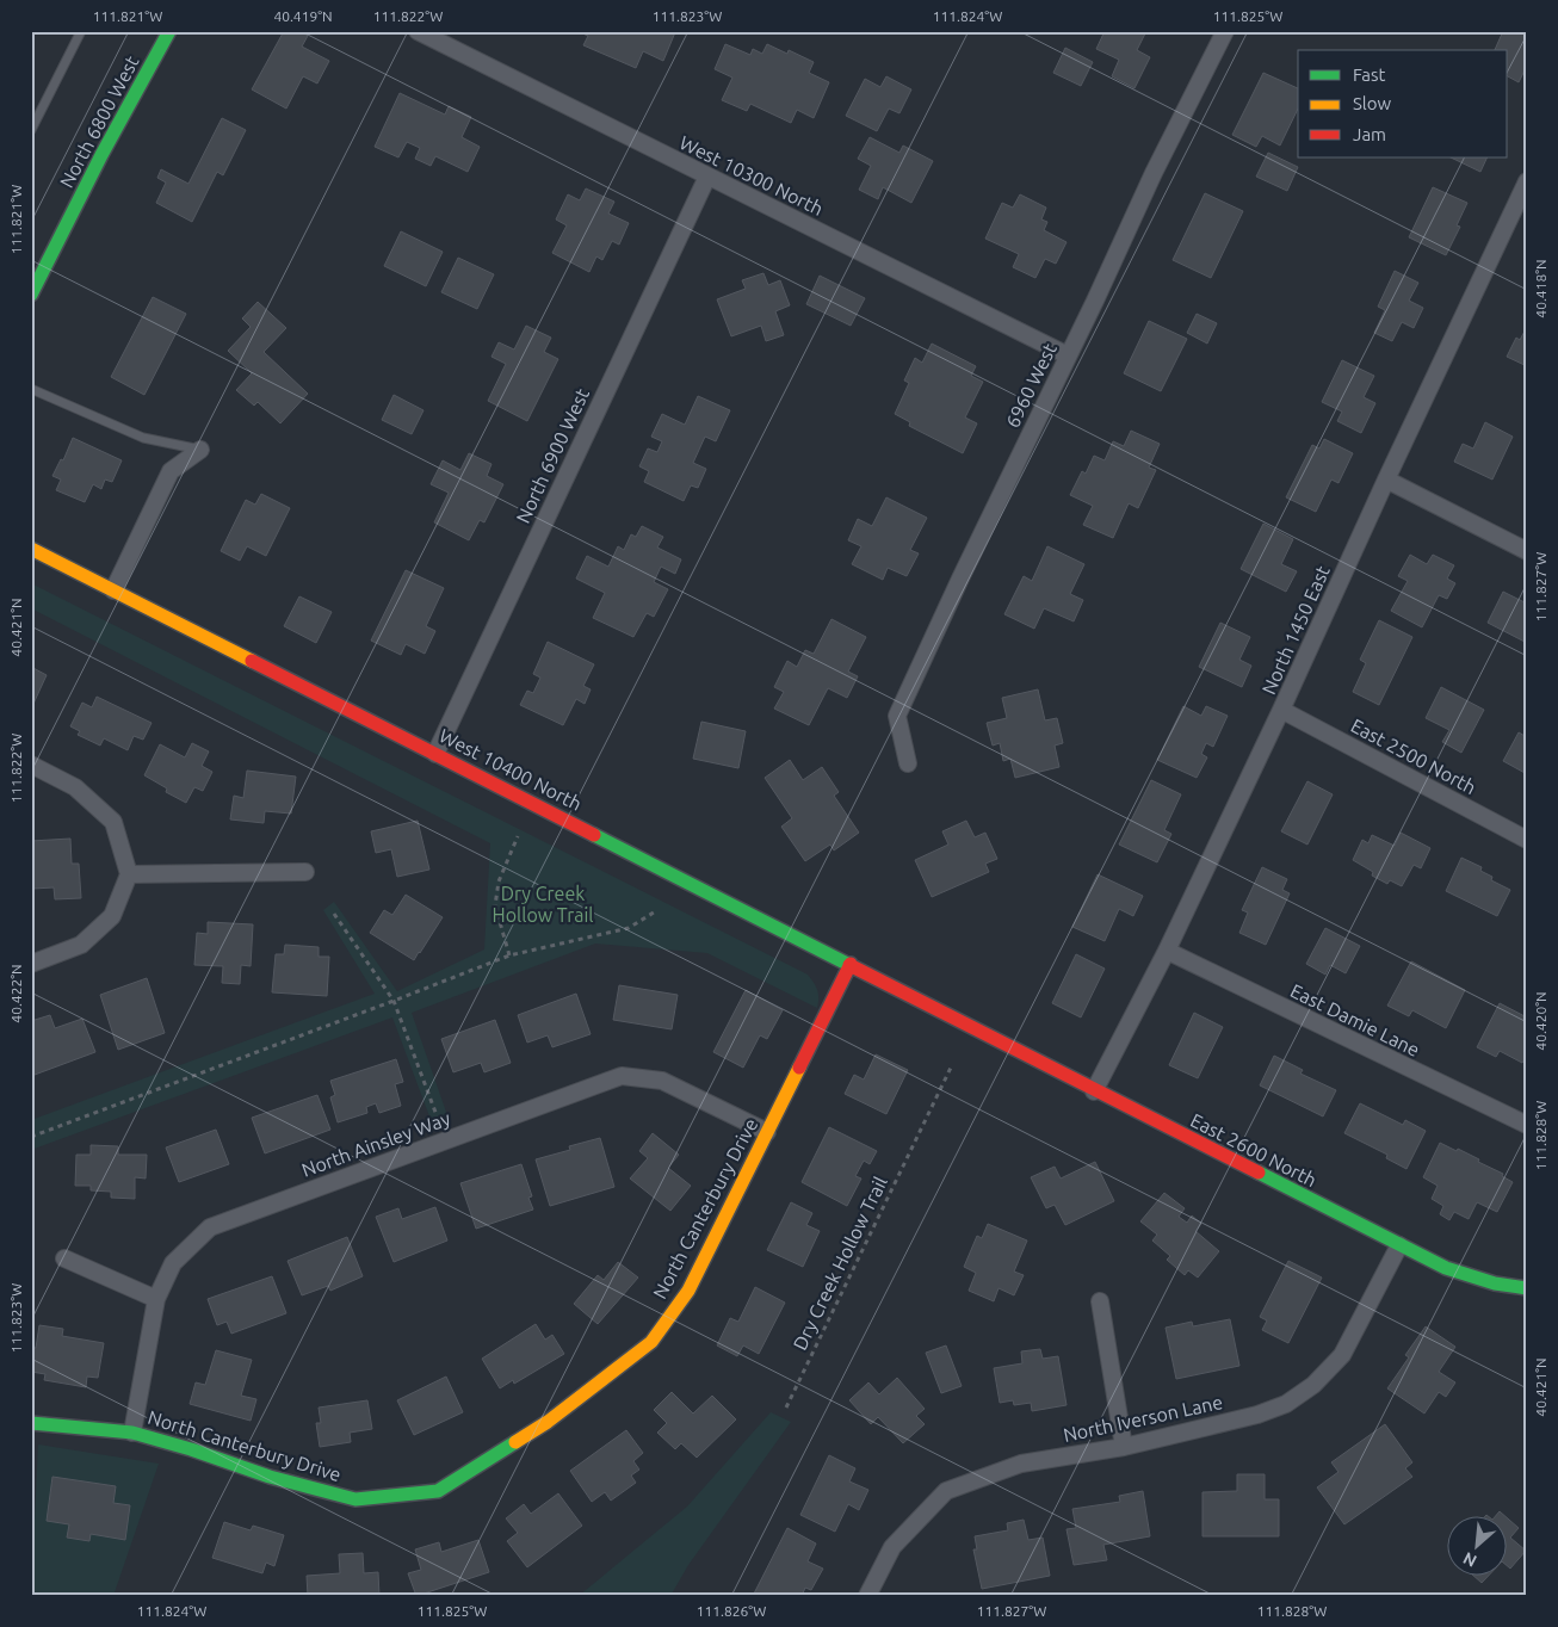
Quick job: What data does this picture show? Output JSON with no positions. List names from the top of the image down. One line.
{"streets":{"street":["North 6800 West","West 10300 North","6960 West","North 6900 West","North 1450 East","East 2500 North","West 10400 North","East Damie Lane","North Ainsley Way","East 2600 North","North Canterbury Drive","North Iverson Lane"],"path":["Dry Creek Hollow Trail"]},"crossings":[["West 10300 North","6960 West"],["West 10300 North","North 6900 West"],["North 6900 West","West 10400 North"],["North 1450 East","East 2500 North"],["North 1450 East","East Damie Lane"],["North 1450 East","East 2600 North"],["West 10400 North","East 2600 North"],["West 10400 North","North Canterbury Drive"],["North Ainsley Way","North Canterbury Drive"],["East 2600 North","North Iverson Lane"]],"parks":["Dry Creek Hollow Trail"],"legend":["Fast","Slow","Jam"],"north":"bottom left","coordinates":["111.821°W","40.419°N","111.822°W","111.823°W","111.824°W","111.825°W","40.418°N","111.827°W","40.421°N","40.422°N","40.420°N","111.828°W","111.826°W"]}
